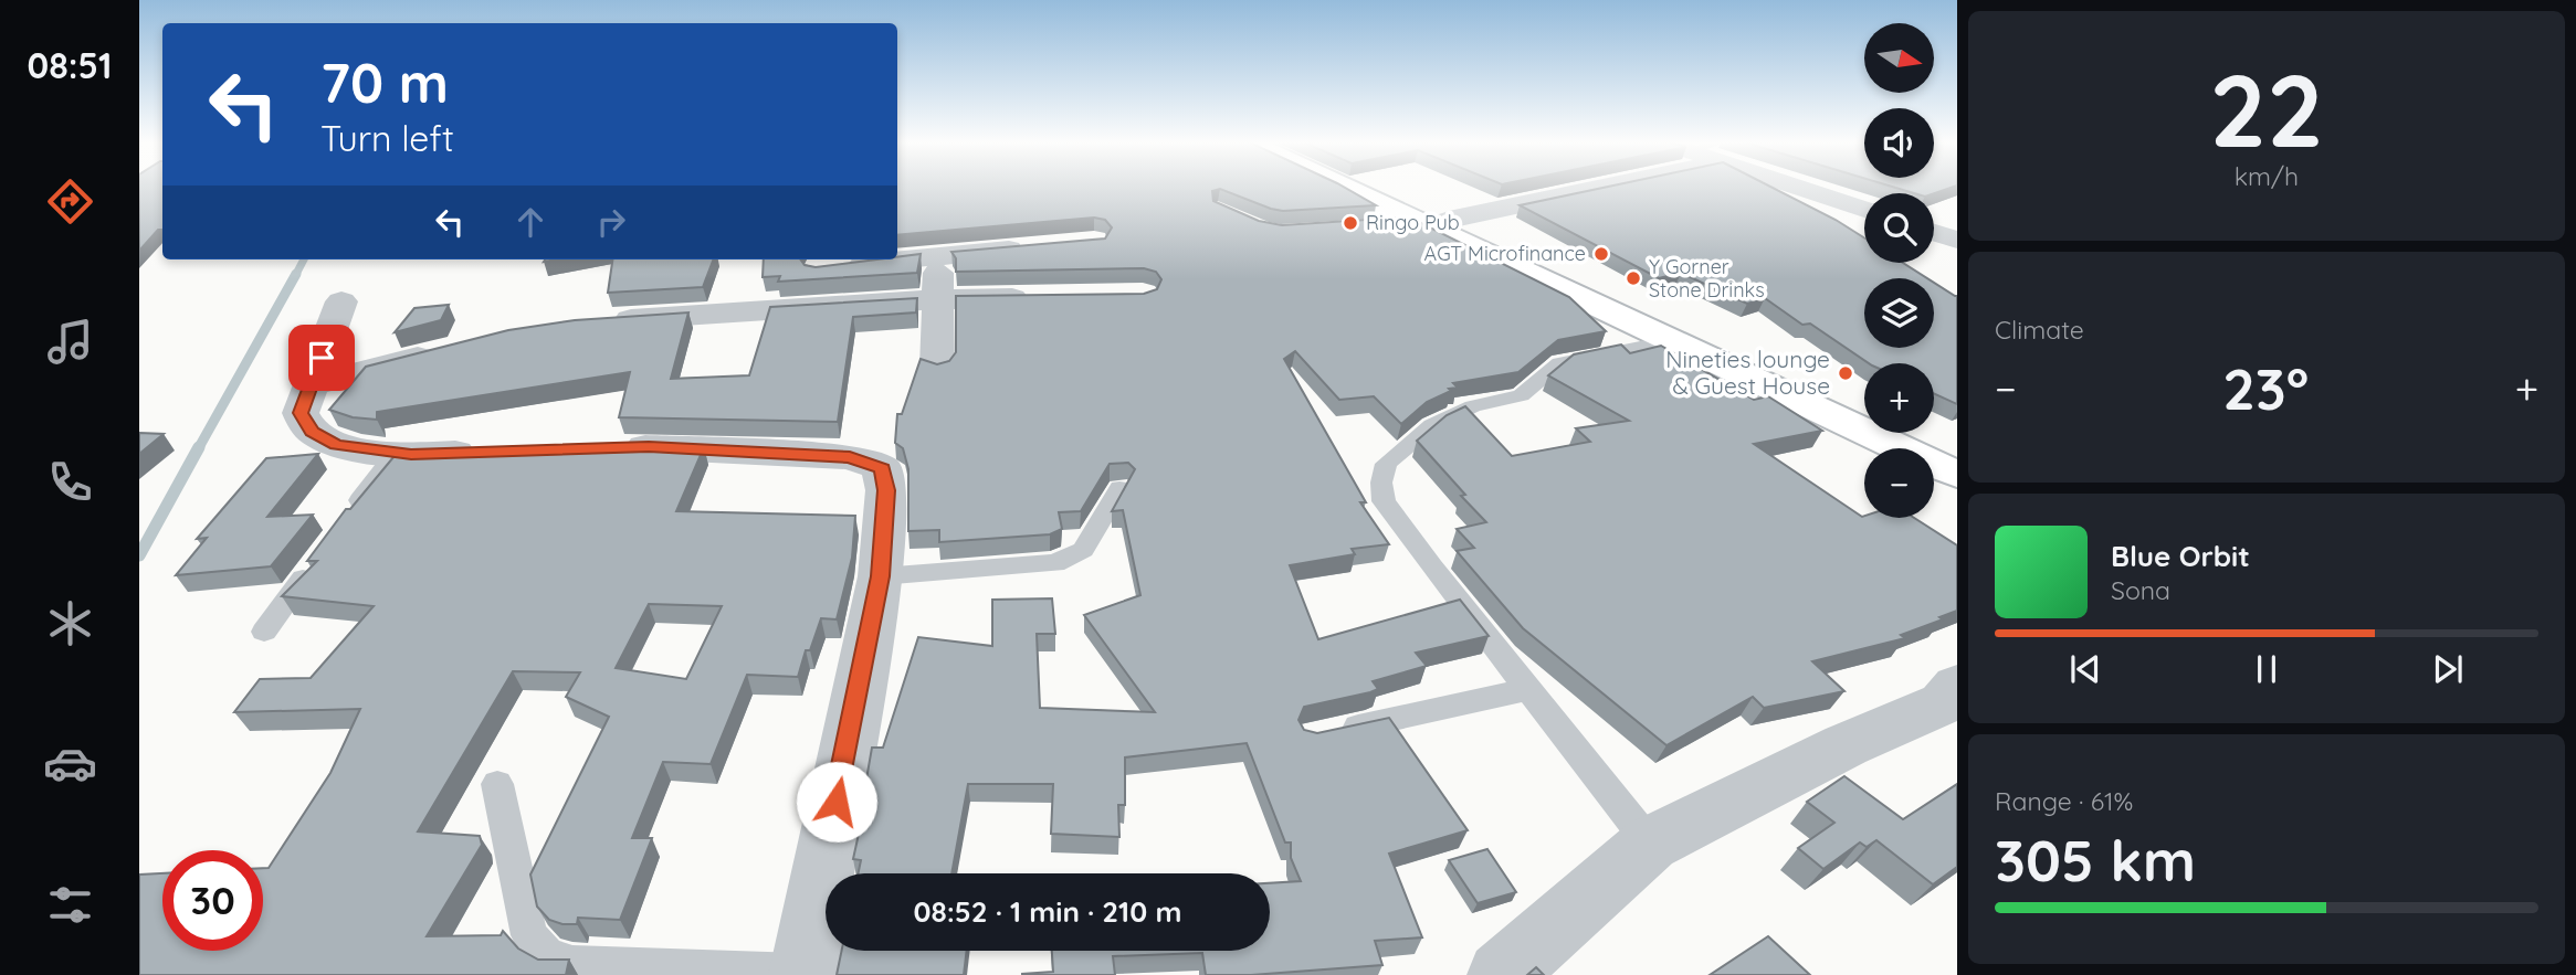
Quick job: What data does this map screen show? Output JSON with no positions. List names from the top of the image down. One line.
{"places":["Ringo Pub","AGT Microfinance","Y Gorner Stone Drinks","Nineties lounge & Guest House"],"north":"right","page":{"tabs":"08:51","tile":[["22","km/h"],"Climate",["Range · 61%","305 km"]],"map_buttons":["+","−"],"turn":["70 m","Turn left"],"heat":["−","23°","+"],"song":["Blue Orbit","Sona"],"limit":"30","trip":"08:52 · 1 min · 210 m"}}
